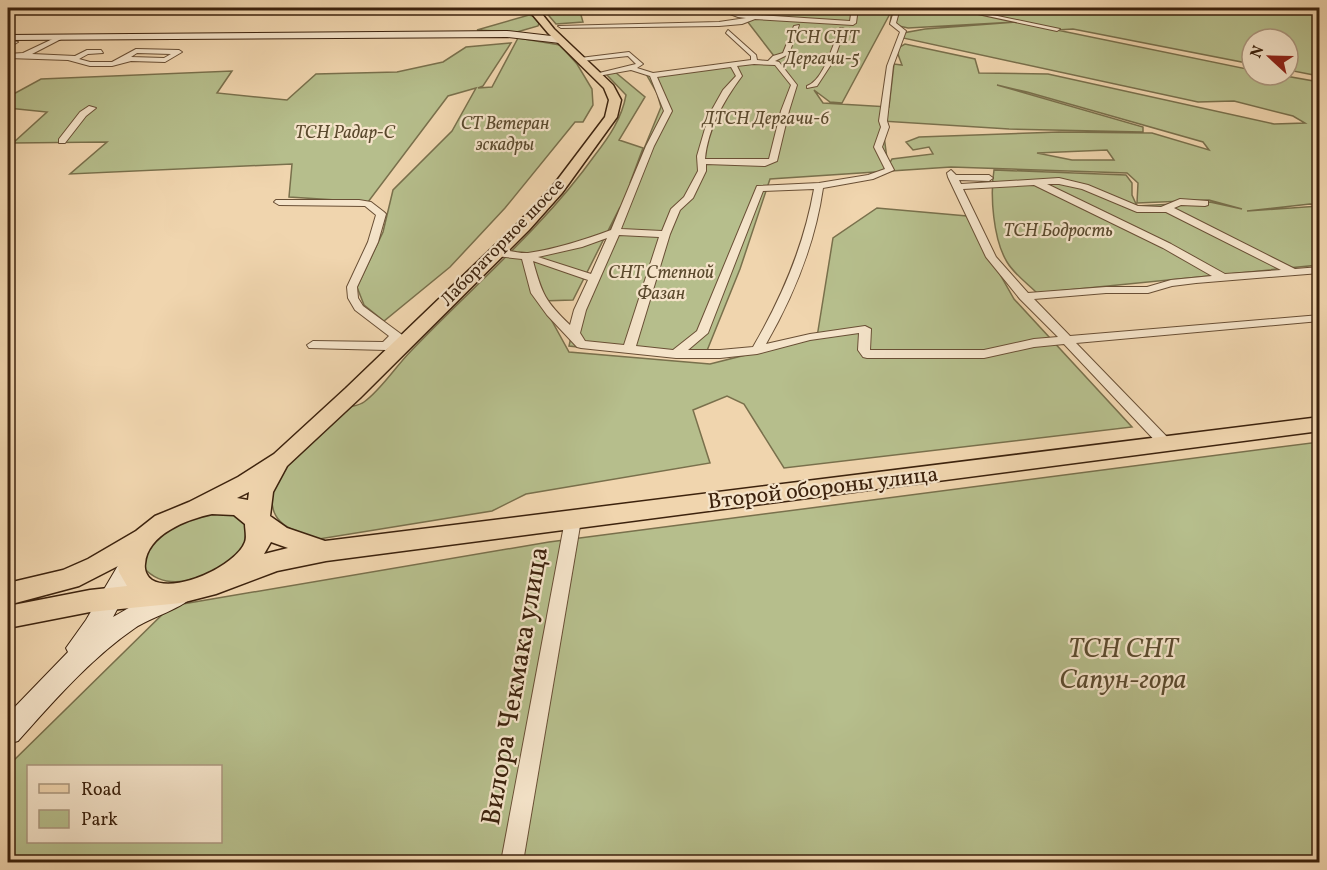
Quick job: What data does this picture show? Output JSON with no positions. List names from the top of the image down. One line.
{"streets":{"main road":["Лабораторное шоссе","Второй обороны улица"],"street":["Вилора Чекмака улица"]},"crossings":[["Лабораторное шоссе","Второй обороны улица"],["Второй обороны улица","Вилора Чекмака улица"]],"parks":["ТСН СНТ Дергачи-5","ДТСН Дергачи-6","СТ Ветеран эскадры","ТСН Радар-С","ТСН Бодрость","СНТ Степной Фазан","ТСН СНТ Сапун-гора"],"legend":["Road","Park"],"north":"left"}
